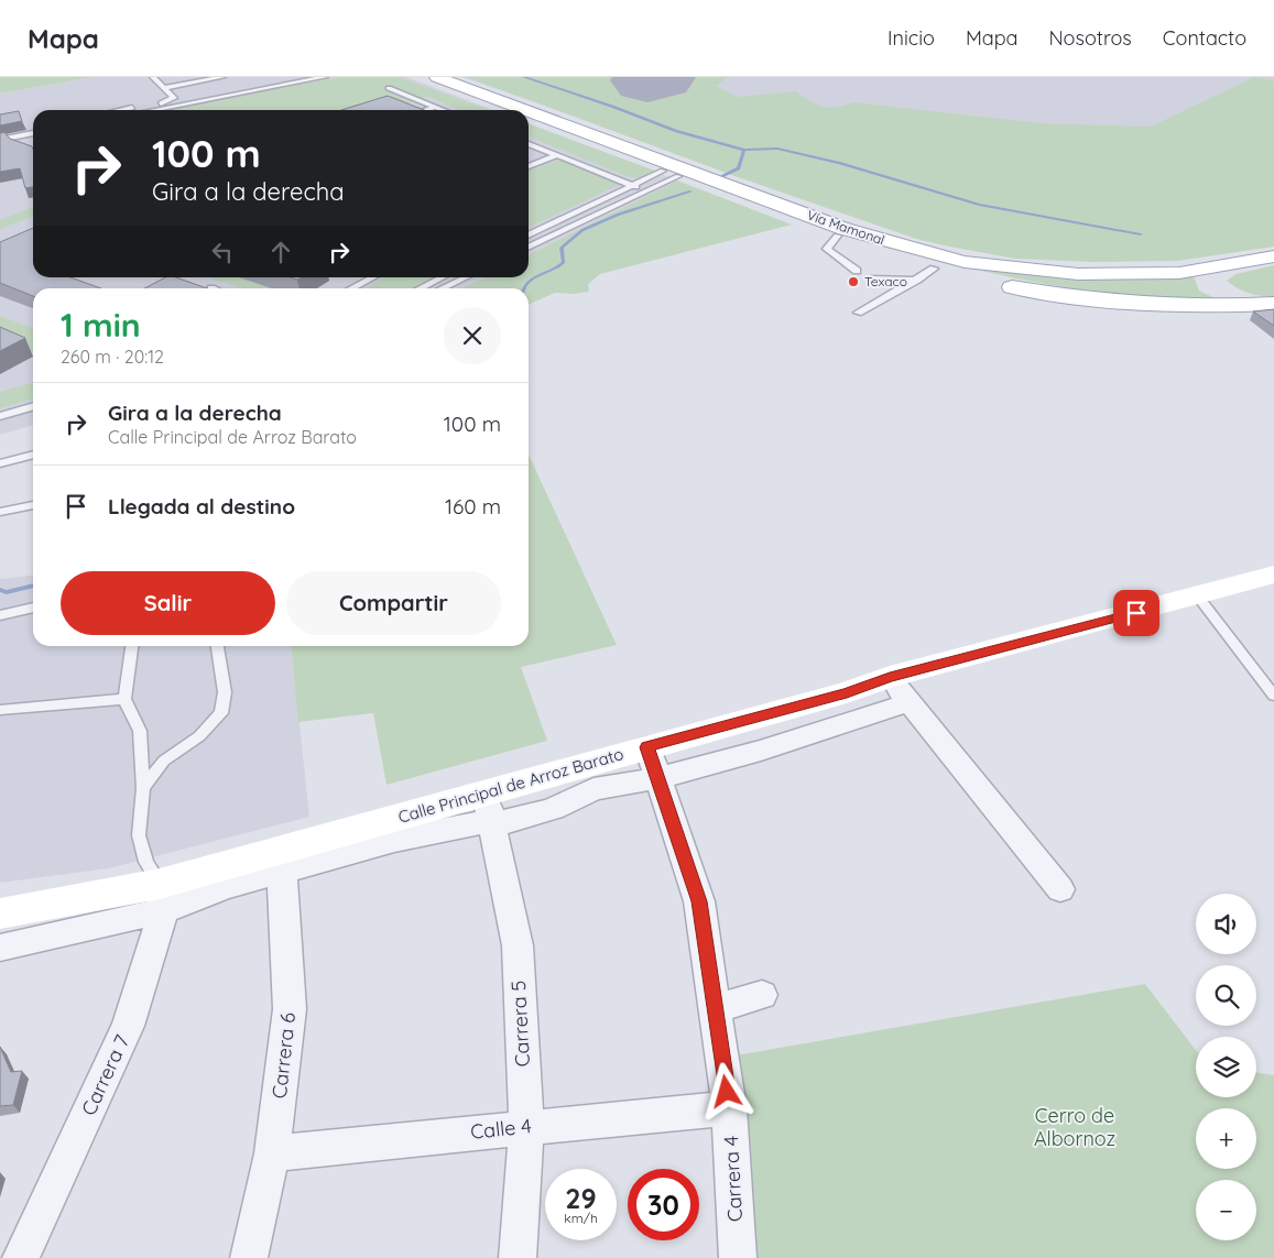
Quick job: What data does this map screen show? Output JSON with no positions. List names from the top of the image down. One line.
{"streets":{"main road":["Vía Mamonal","Calle Principal de Arroz Barato"],"street":["Carrera 5","Carrera 6","Carrera 7","Calle 4","Carrera 4"]},"crossings":[["Calle Principal de Arroz Barato","Carrera 5"],["Calle Principal de Arroz Barato","Carrera 6"],["Calle Principal de Arroz Barato","Carrera 7"],["Calle Principal de Arroz Barato","Carrera 4"],["Carrera 5","Calle 4"],["Carrera 6","Calle 4"],["Calle 4","Carrera 4"]],"parks":["Cerro de Albornoz"],"places":["Texaco"],"page":{"header":"Mapa","nav":["Inicio","Mapa","Nosotros","Contacto"],"turn":["100 m","Gira a la derecha"],"heading":["1 min","260 m · 20:12"],"list":[{"name":"Gira a la derecha","note":"Calle Principal de Arroz Barato","value":"100 m"},{"name":"Llegada al destino","value":"160 m"}],"buttons":["Salir","Compartir"],"map_buttons":["+","−"],"speed":"29 km/h","limit":"30"}}
